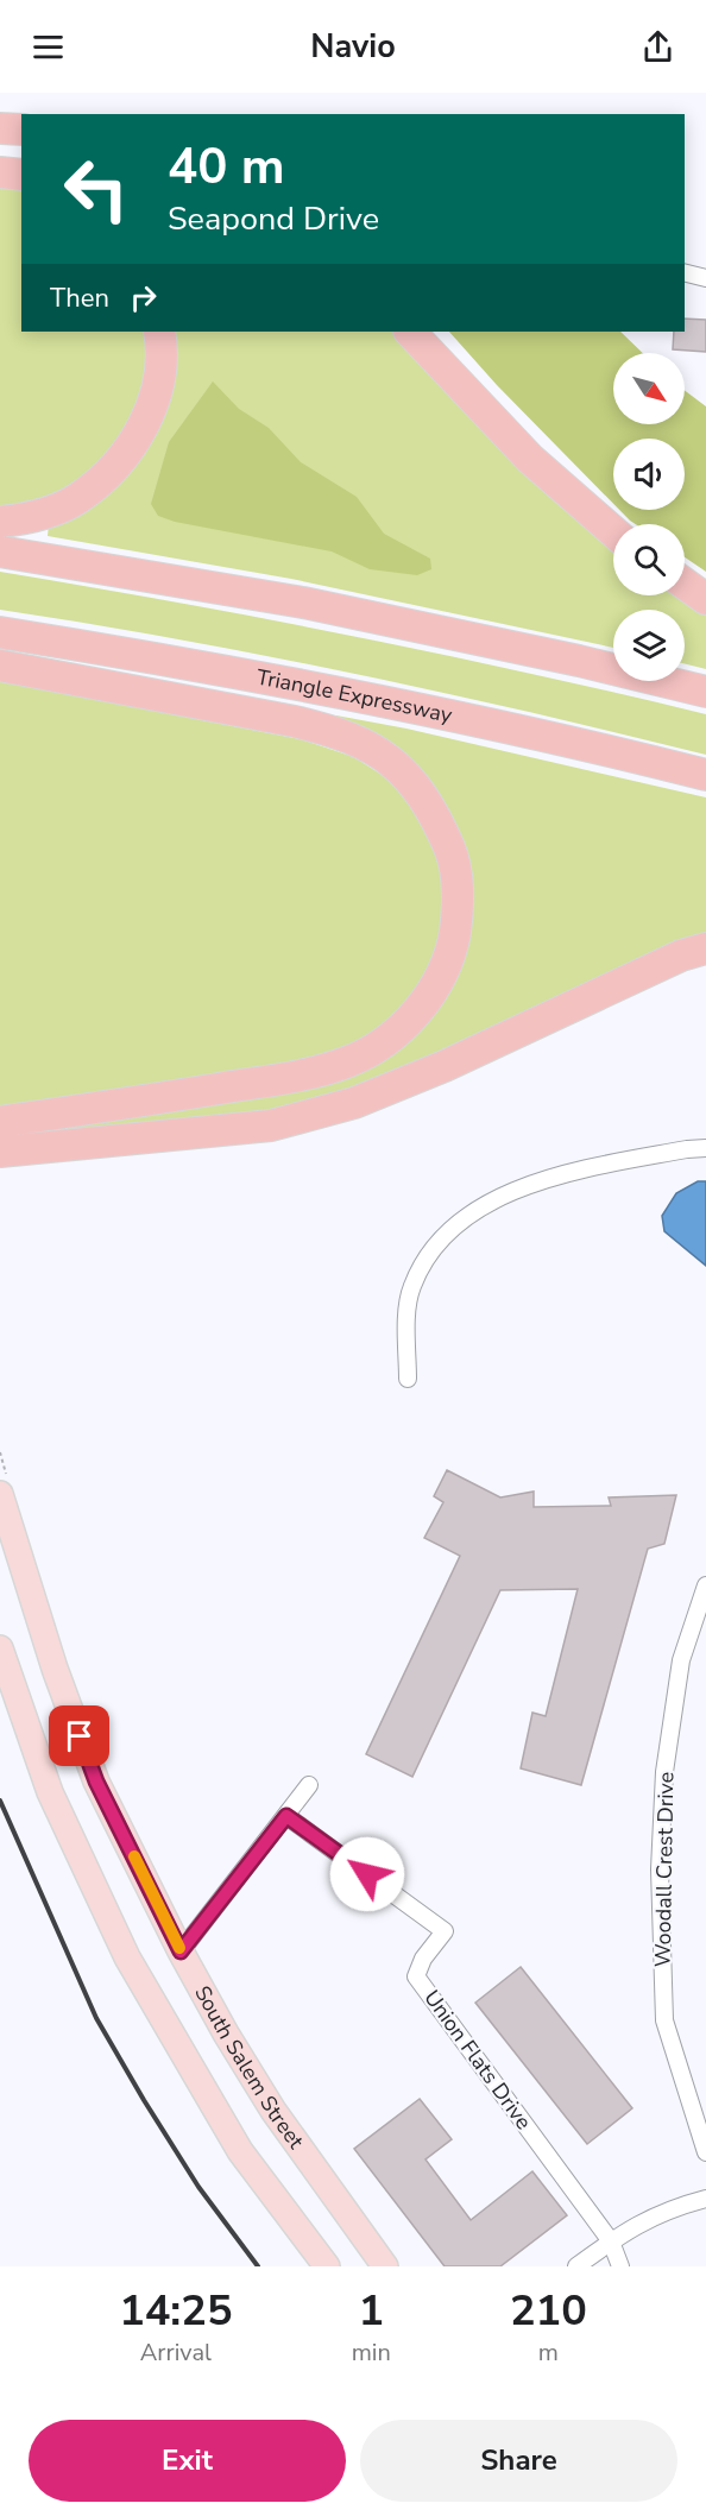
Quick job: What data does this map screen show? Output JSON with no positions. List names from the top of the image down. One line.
{"streets":{"highway":["Triangle Expressway"],"main road":["South Salem Street"],"street":["Woodall Crest Drive","Union Flats Drive"]},"north":"bottom right","page":{"header":"Navio","turn":["40 m","Seapond Drive"],"then":"Then","eta":["14:25","Arrival","1","min","210","m"],"buttons":["Exit","Share"]}}
